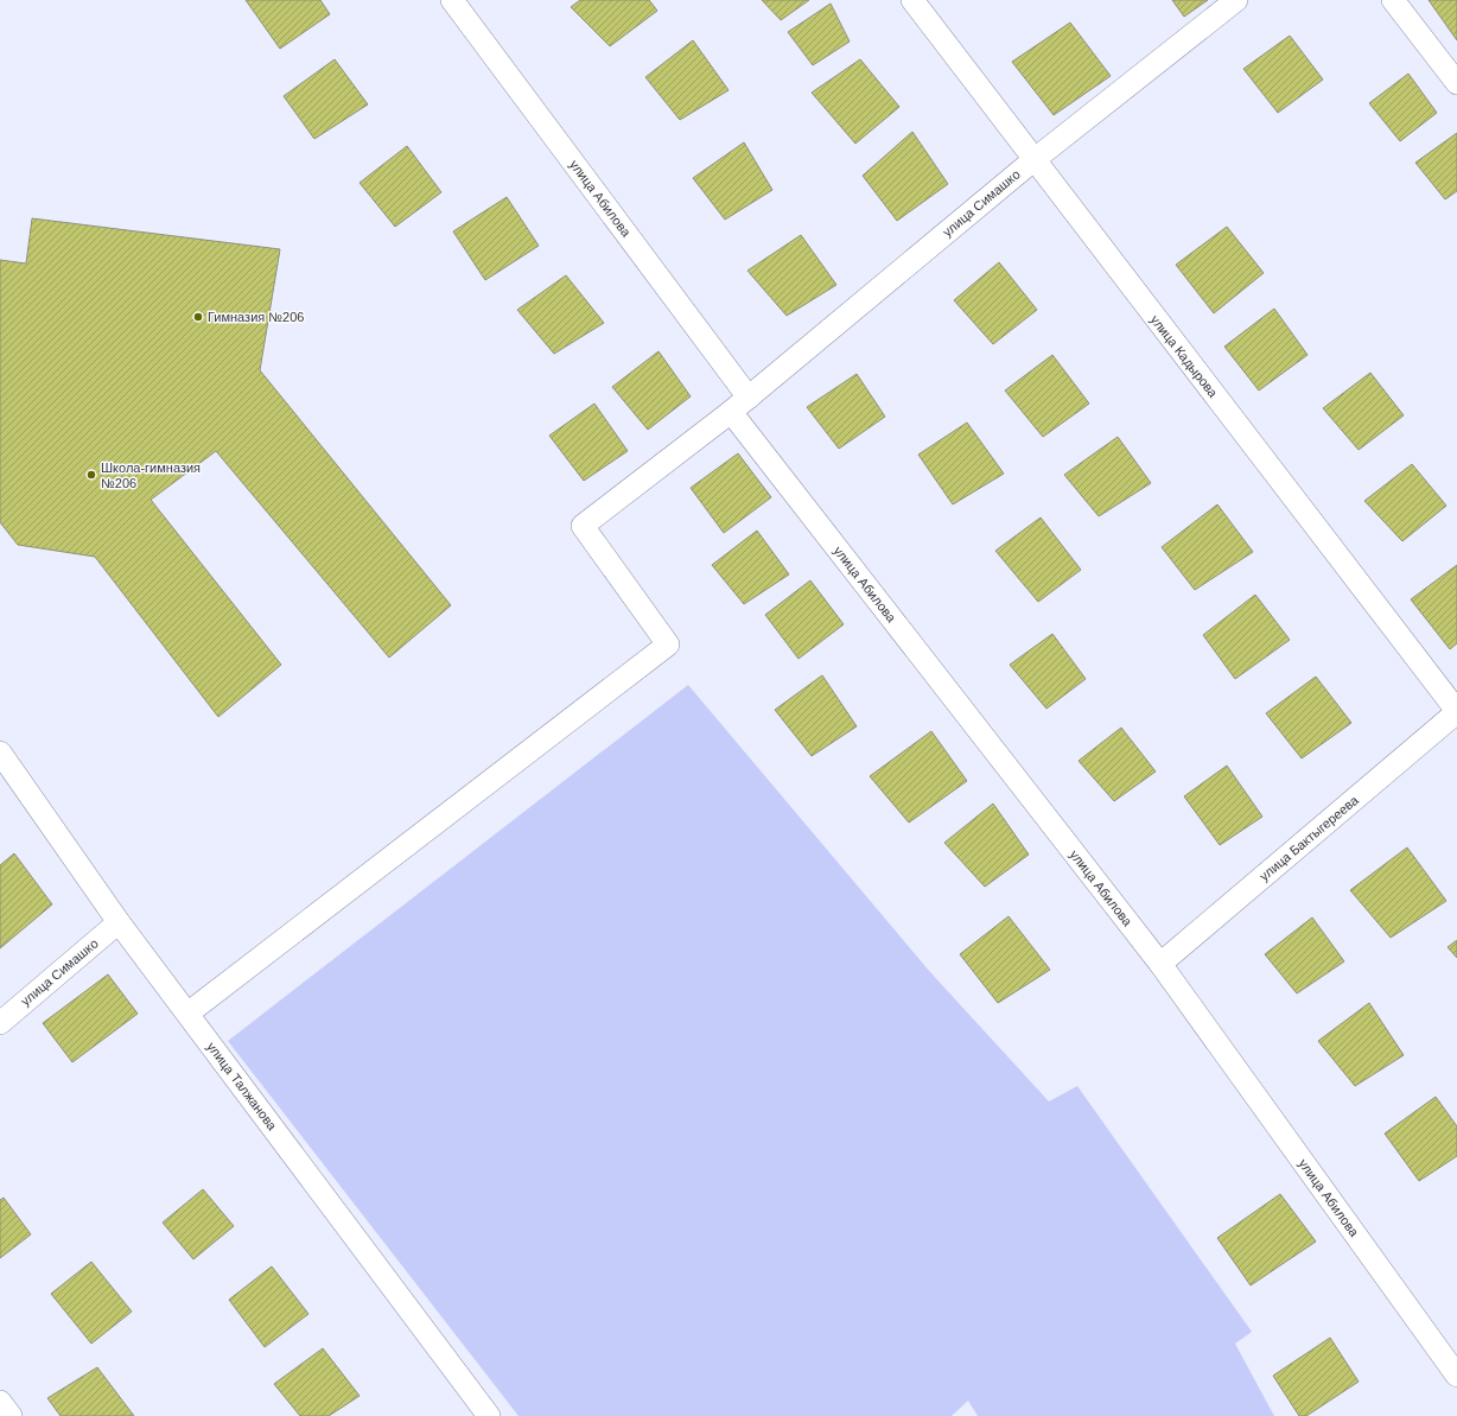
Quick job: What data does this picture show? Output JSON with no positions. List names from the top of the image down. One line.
{"streets":{"street":["улица Абилова","улица Симашко","улица Кадырова","улица Бактыгереева","улица Талжанова"]},"crossings":[["улица Абилова","улица Симашко"],["улица Абилова","улица Бактыгереева"],["улица Симашко","улица Кадырова"],["улица Симашко","улица Талжанова"],["улица Кадырова","улица Бактыгереева"]],"places":["Гимназия №206","Школа-гимназия №206"]}
